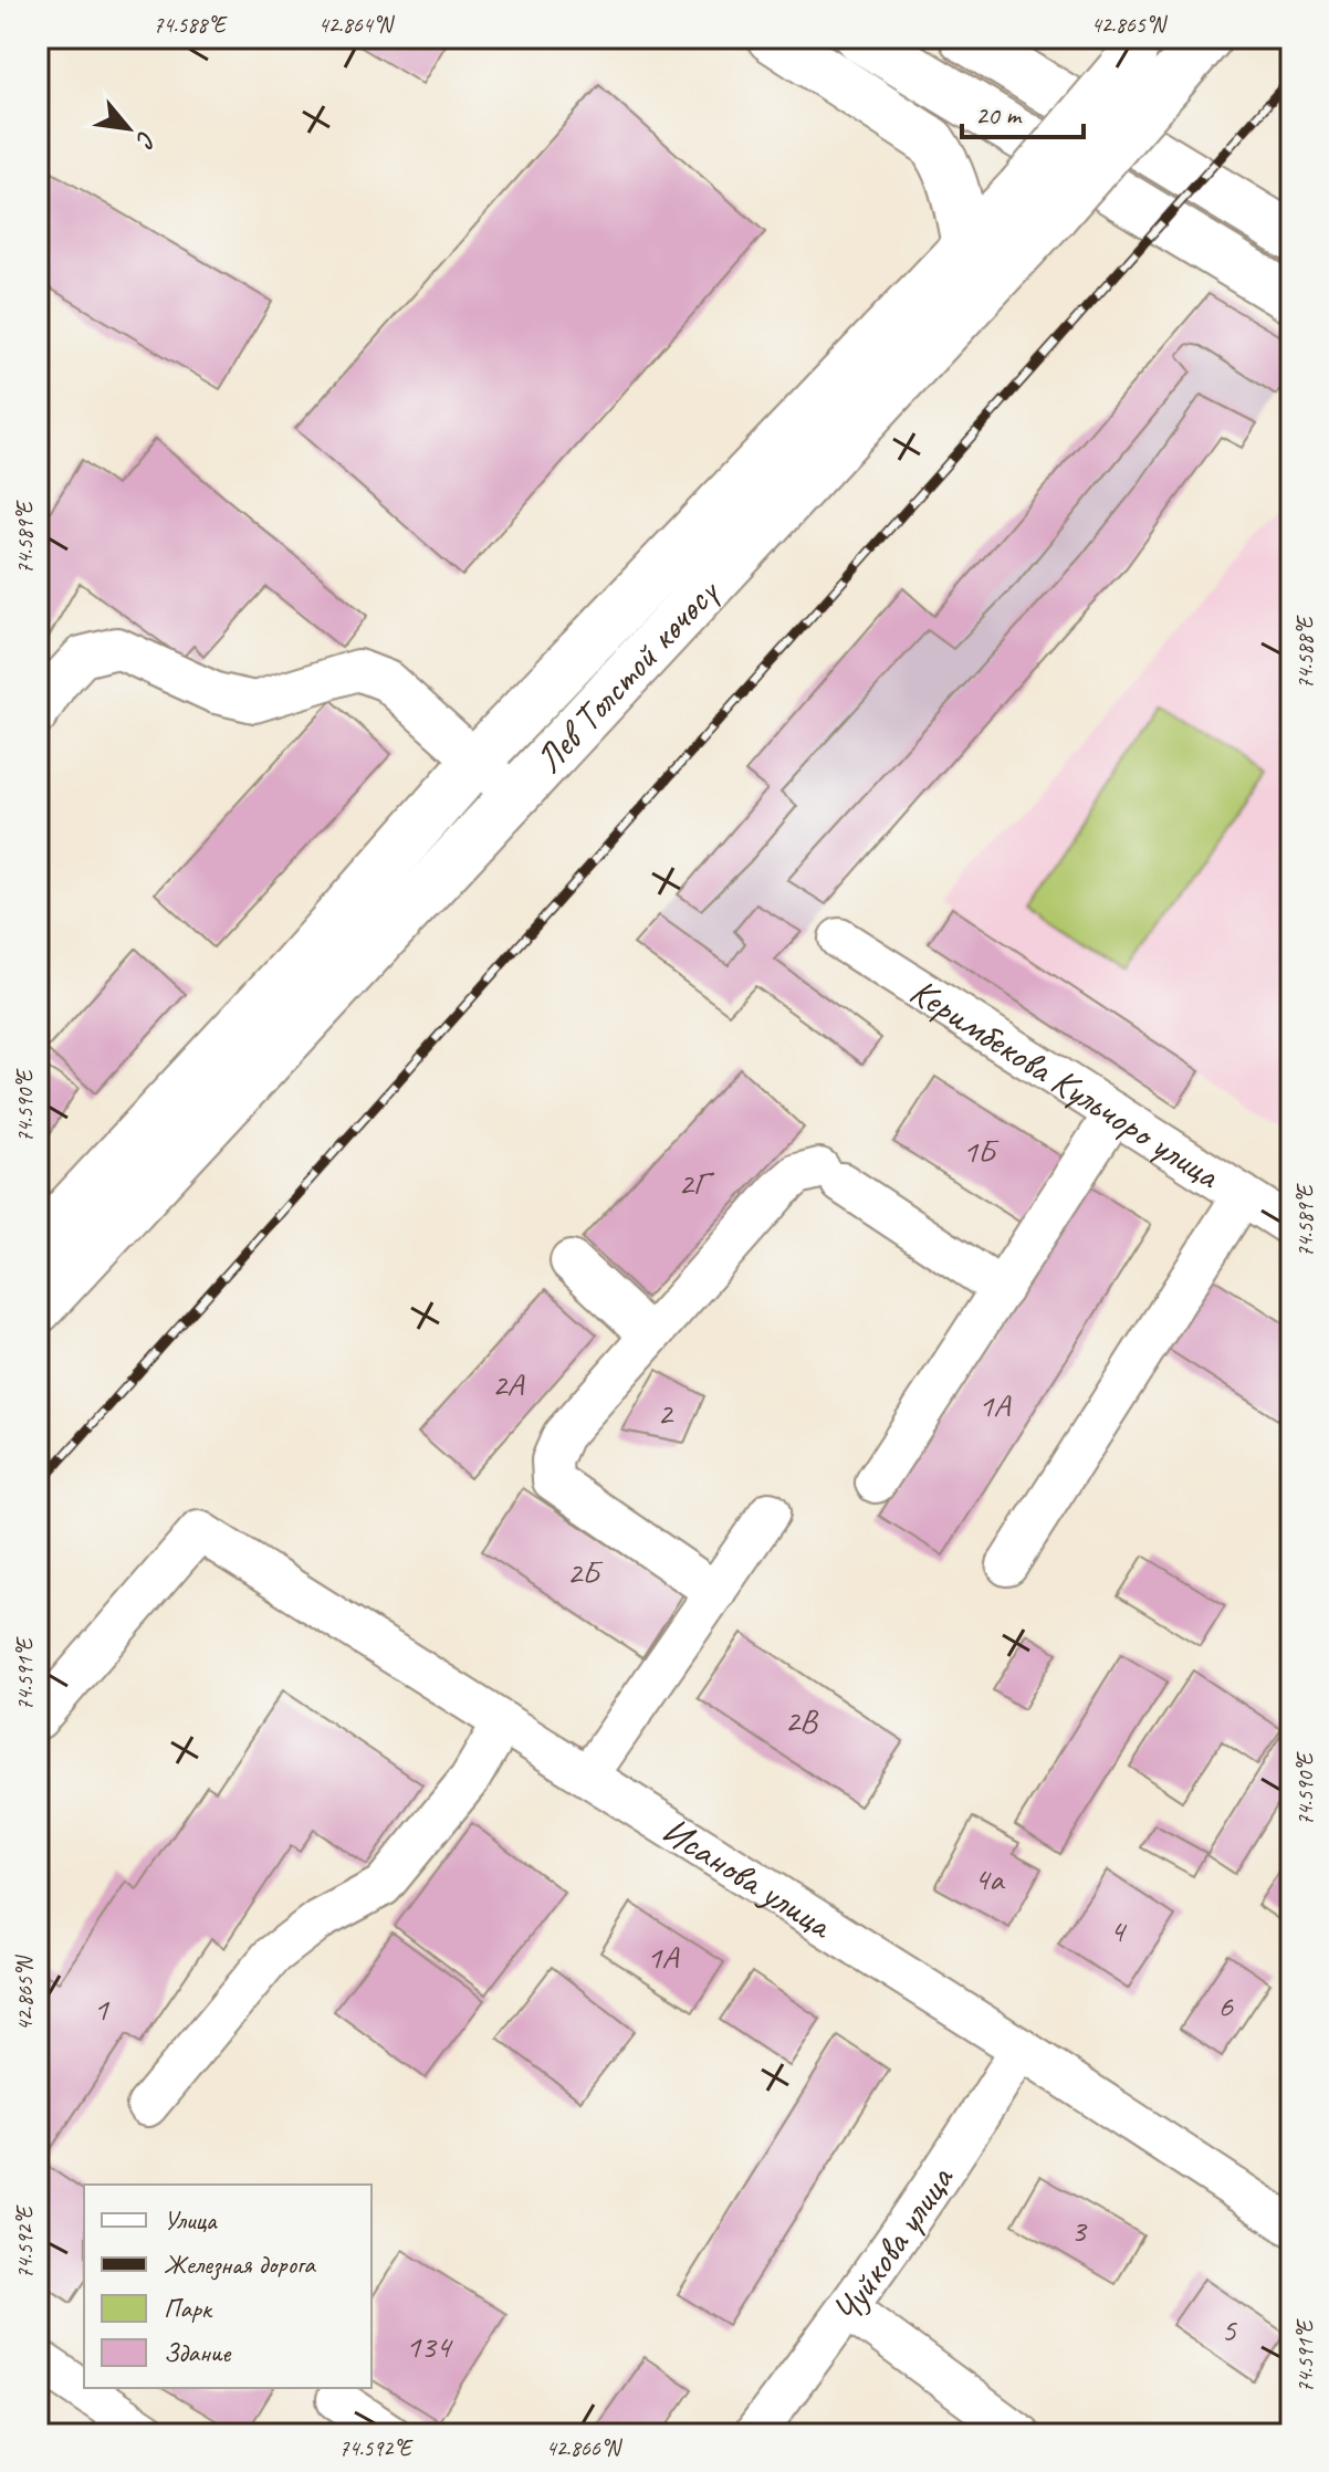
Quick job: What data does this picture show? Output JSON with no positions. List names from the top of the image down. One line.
{"streets":{"main road":["Лев Толстой көчөсү"],"street":["Керимбекова Кульчоро улица","Исанова улица","Чуйкова улица"]},"crossings":[["Исанова улица","Чуйкова улица"]],"house_numbers":["1Б","2Г","2А","1А","2","2Б","2В","4а","4","1А","6","1","3","5","134"],"legend":["Улица","Железная дорога","Парк","Здание"],"scale_bar":"20 m","north":"bottom right","coordinates":["74.588°E","42.864°N","42.865°N","74.589°E","74.590°E","74.591°E","74.592°E","42.866°N"]}
